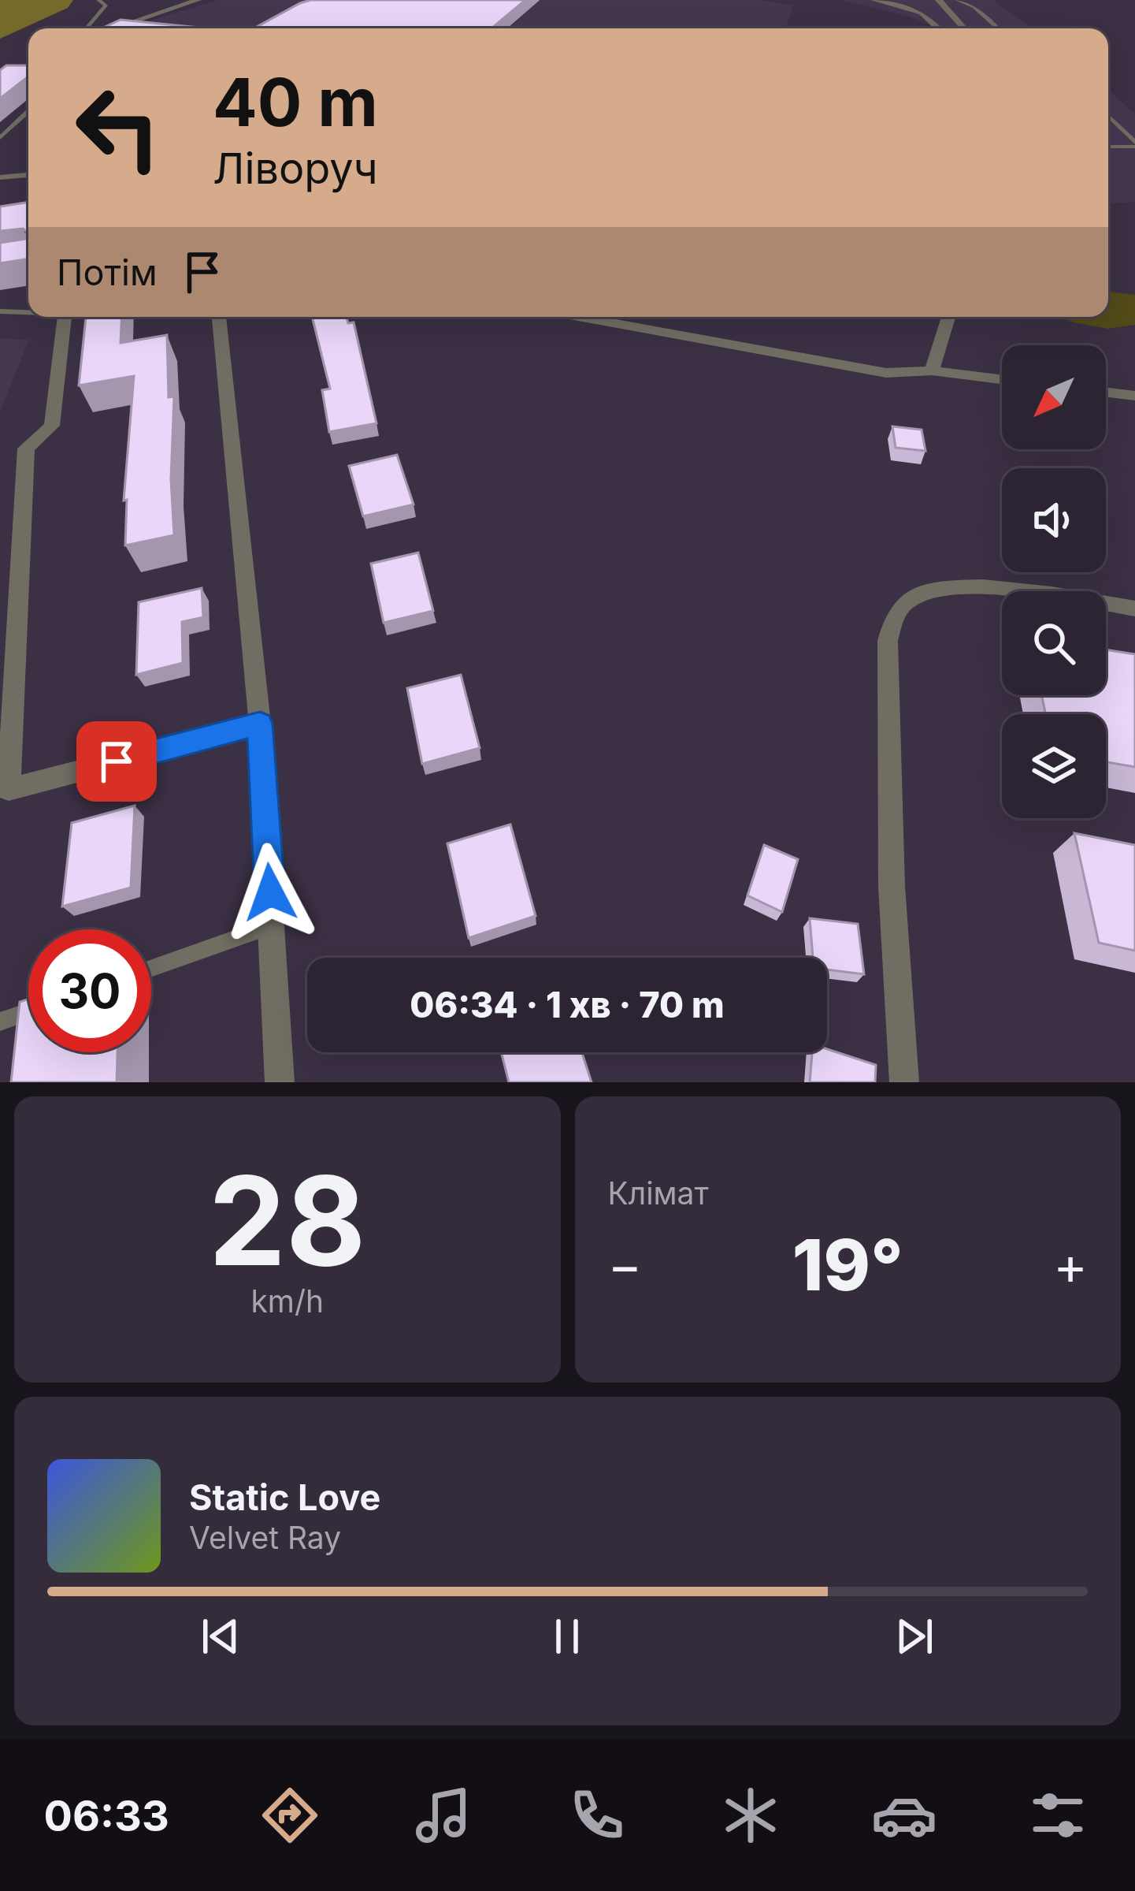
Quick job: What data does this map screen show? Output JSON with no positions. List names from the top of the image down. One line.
{"north":"bottom left","page":{"turn":["40 m","Ліворуч"],"then":"Потім","limit":"30","trip":"06:34 · 1 хв · 70 m","tile":[["28","km/h"],"Клімат"],"heat":["−","19°","+"],"song":["Static Love","Velvet Ray"],"tabs":"06:33"}}
